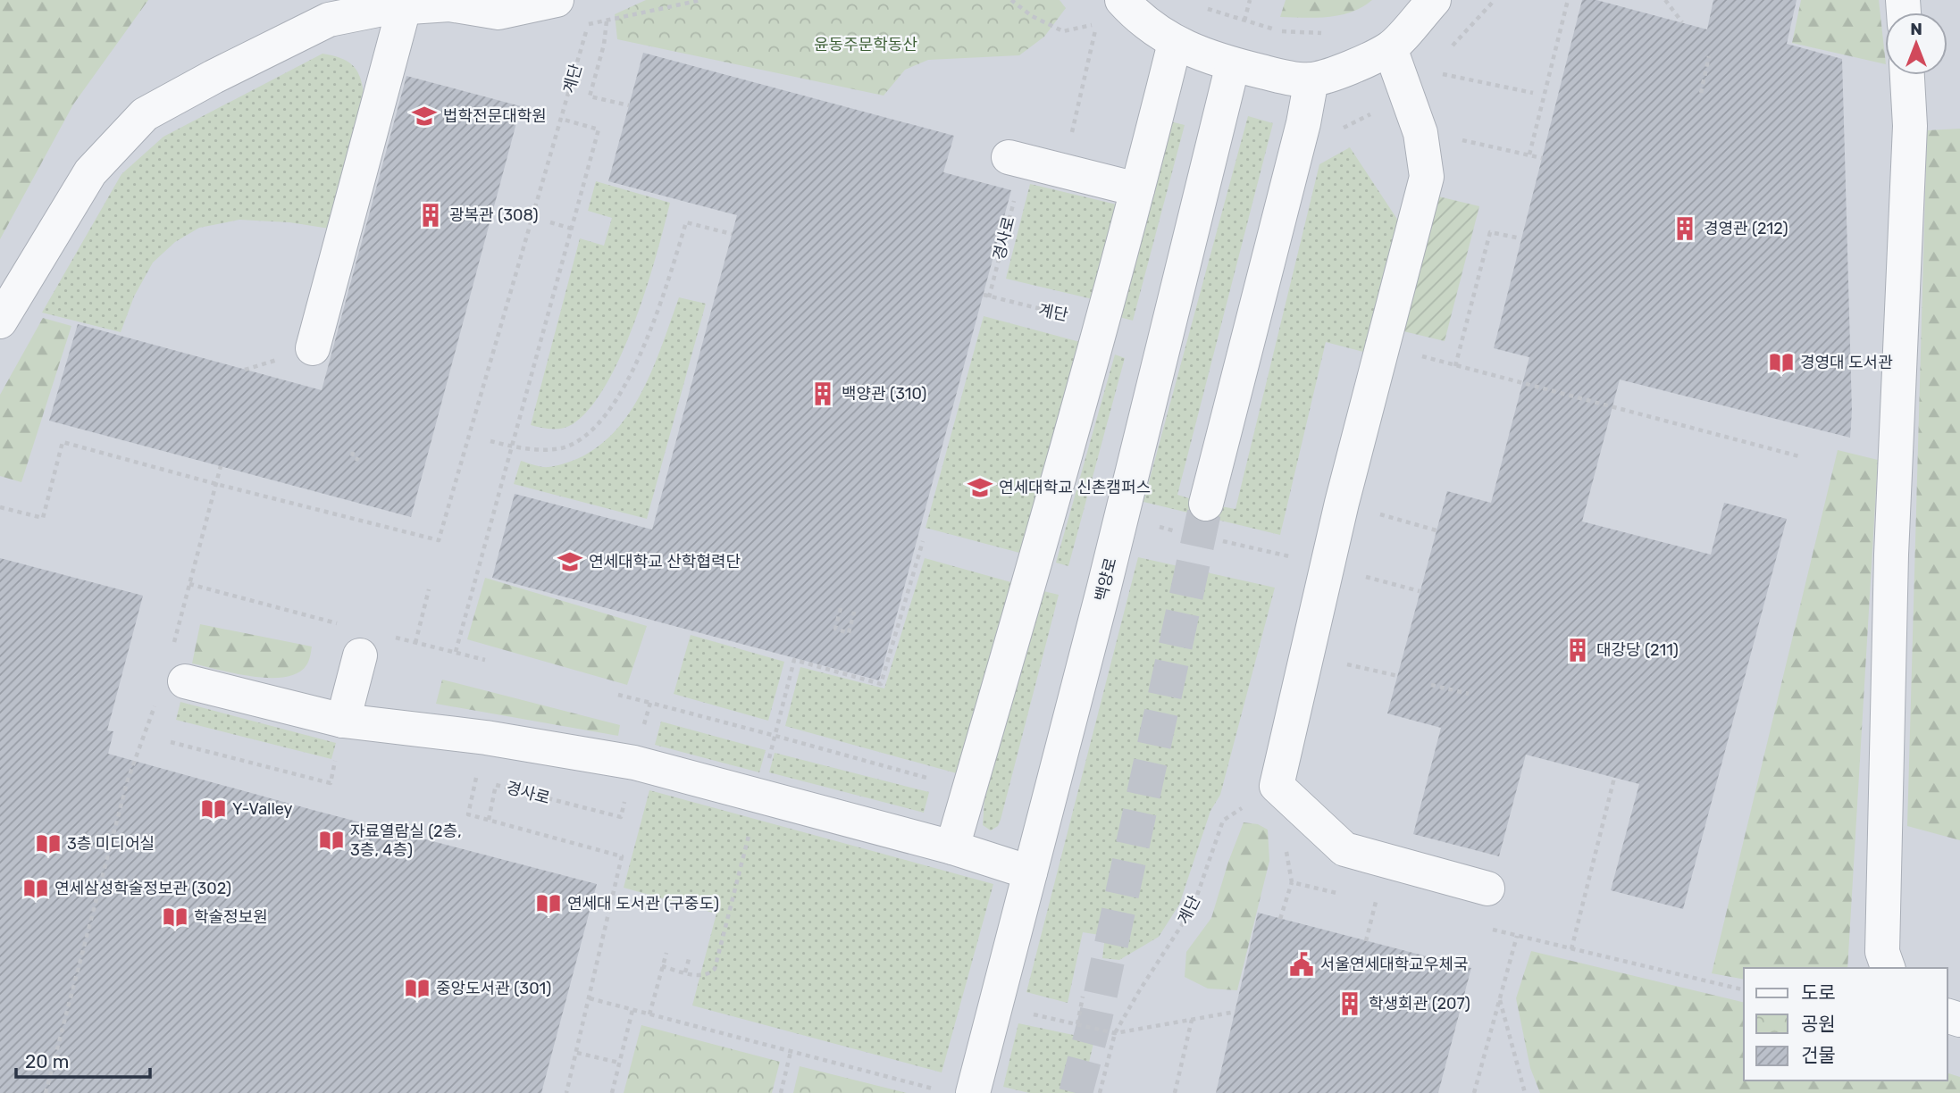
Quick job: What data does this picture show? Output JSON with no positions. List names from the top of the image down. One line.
{"streets":{"street":["백양로"],"path":["계단","경사로"]},"crossings":[["계단","경사로"]],"parks":["윤동주문학동산"],"places":{"school or university":["법학전문대학원","연세대학교 신촌캠퍼스","연세대학교 산학협력단"],"building":["광복관 (308)","경영관 (212)","백양관 (310)","대강당 (211)","학생회관 (207)"],"library":["경영대 도서관","Y-Valley","자료열람실 (2층, 3층, 4층)","3층 미디어실","연세삼성학술정보관 (302)","연세대 도서관 (구중도)","학술정보원","중앙도서관 (301)"],"public building":["서울연세대학교우체국"]},"legend":["도로","공원","건물"],"scale_bar":"20 m","north":"top"}
